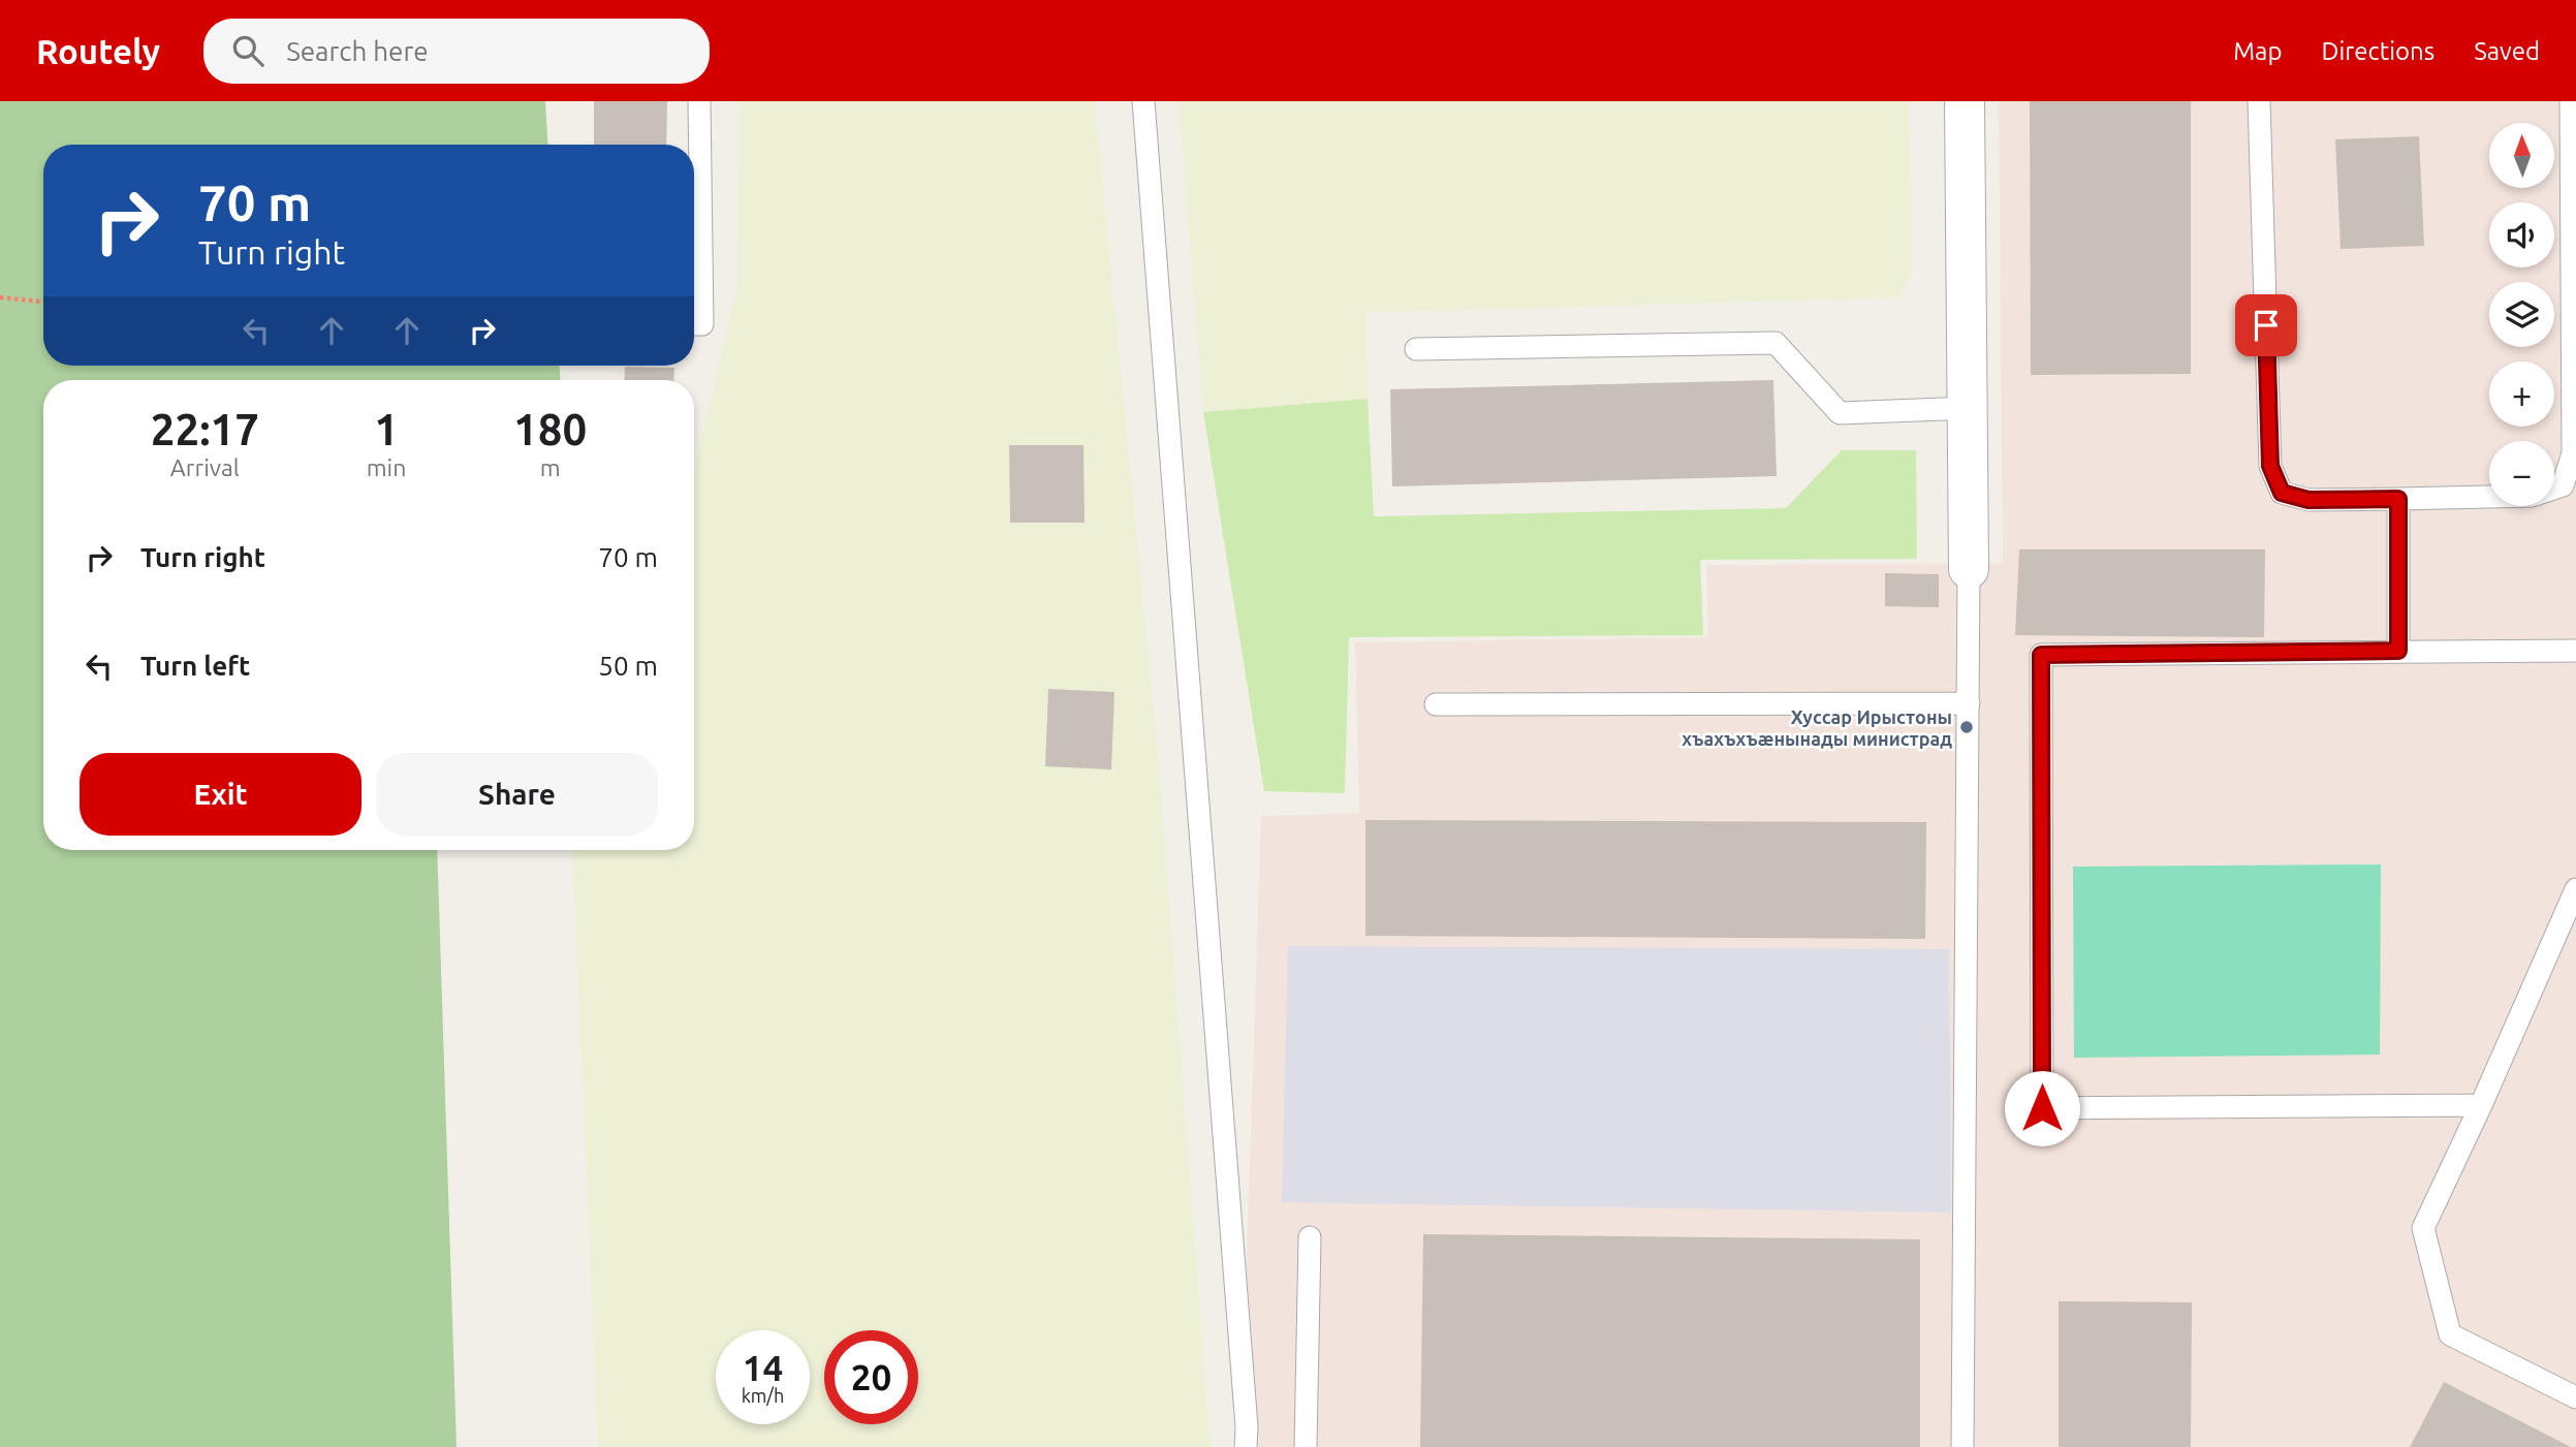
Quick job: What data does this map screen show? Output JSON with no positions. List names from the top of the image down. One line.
{"places":["Хуссар Ирыстоны хъахъхъæнынады министрад"],"north":"top","page":{"header":"Routely","search":"Search here","nav":["Map","Directions","Saved"],"map_buttons":["+","−"],"turn":["70 m","Turn right"],"eta":["22:17","Arrival","1","min","180","m"],"list":[{"name":"Turn right","value":"70 m"},{"name":"Turn left","value":"50 m"}],"buttons":["Exit","Share"],"speed":"14 km/h","limit":"20"}}
